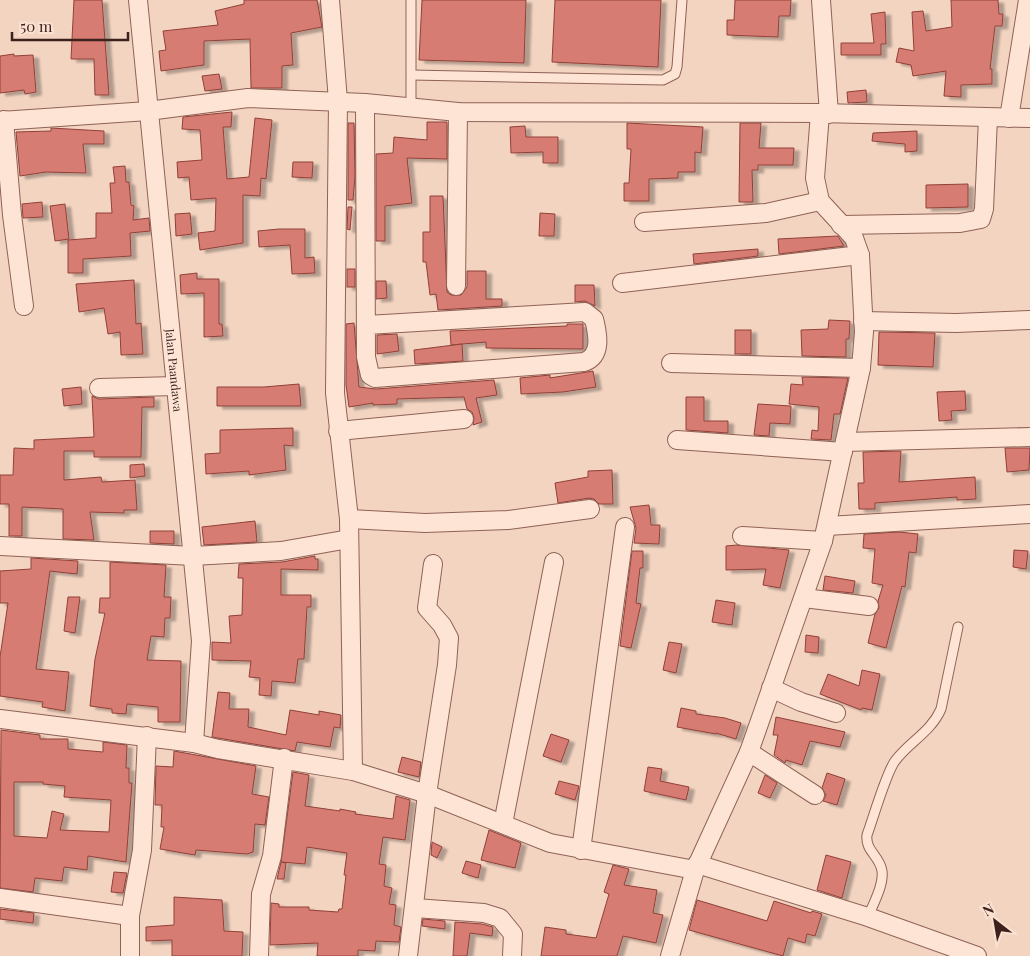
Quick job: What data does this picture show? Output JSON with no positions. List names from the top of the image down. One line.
{"streets":{"street":["Jalan Paandawa"]},"scale_bar":"50 m","north":"top left"}
